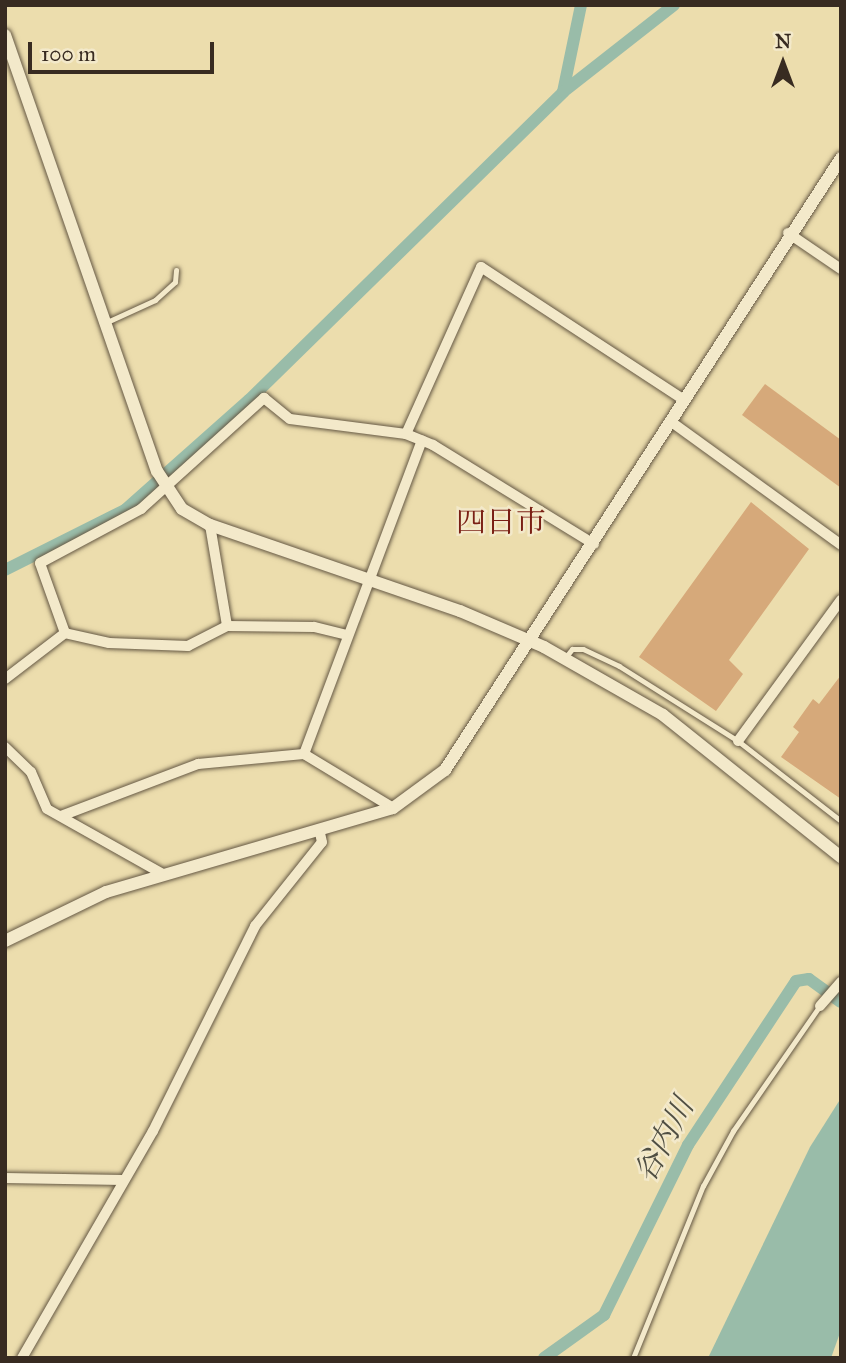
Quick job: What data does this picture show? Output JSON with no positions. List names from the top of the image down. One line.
{"districts":["四日市"],"water":["谷内川"],"scale_bar":"100 m","north":"top"}
